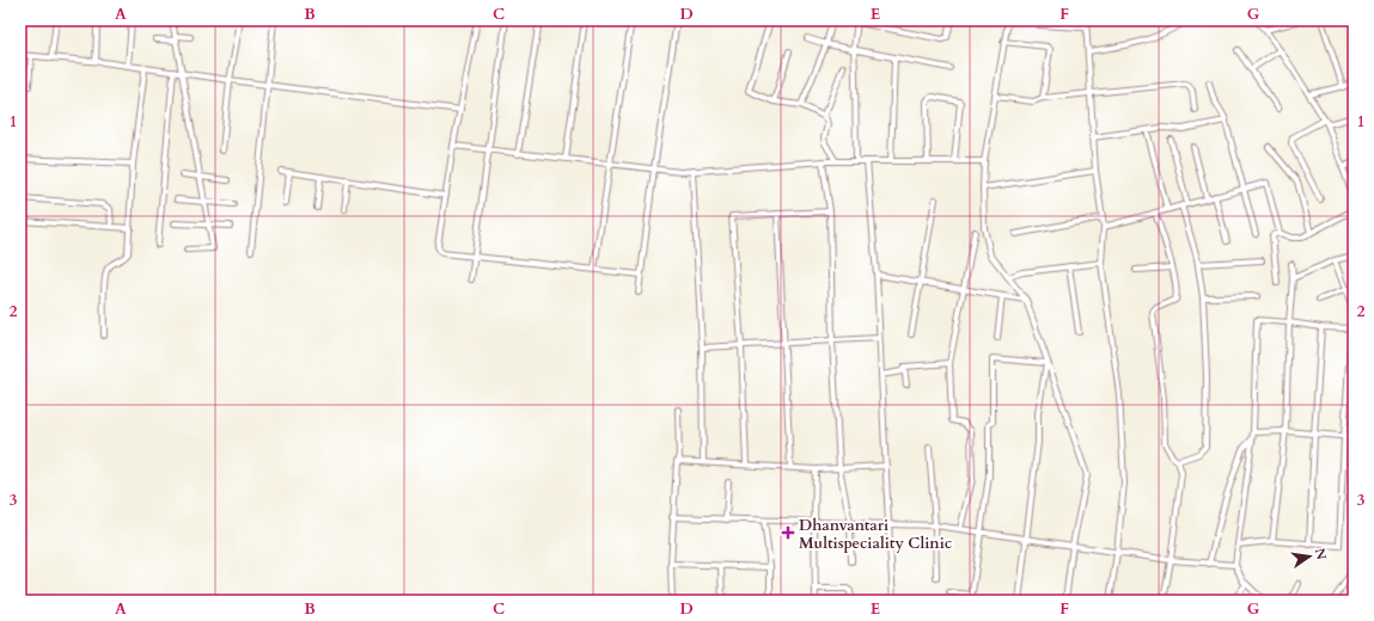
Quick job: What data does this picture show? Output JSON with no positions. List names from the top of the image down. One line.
{"places":{"health":["Dhanvantari Multispeciality Clinic"]},"north":"right","grid":{"columns":["A","B","C","D","E","F","G"],"rows":["1","2","3"]}}
